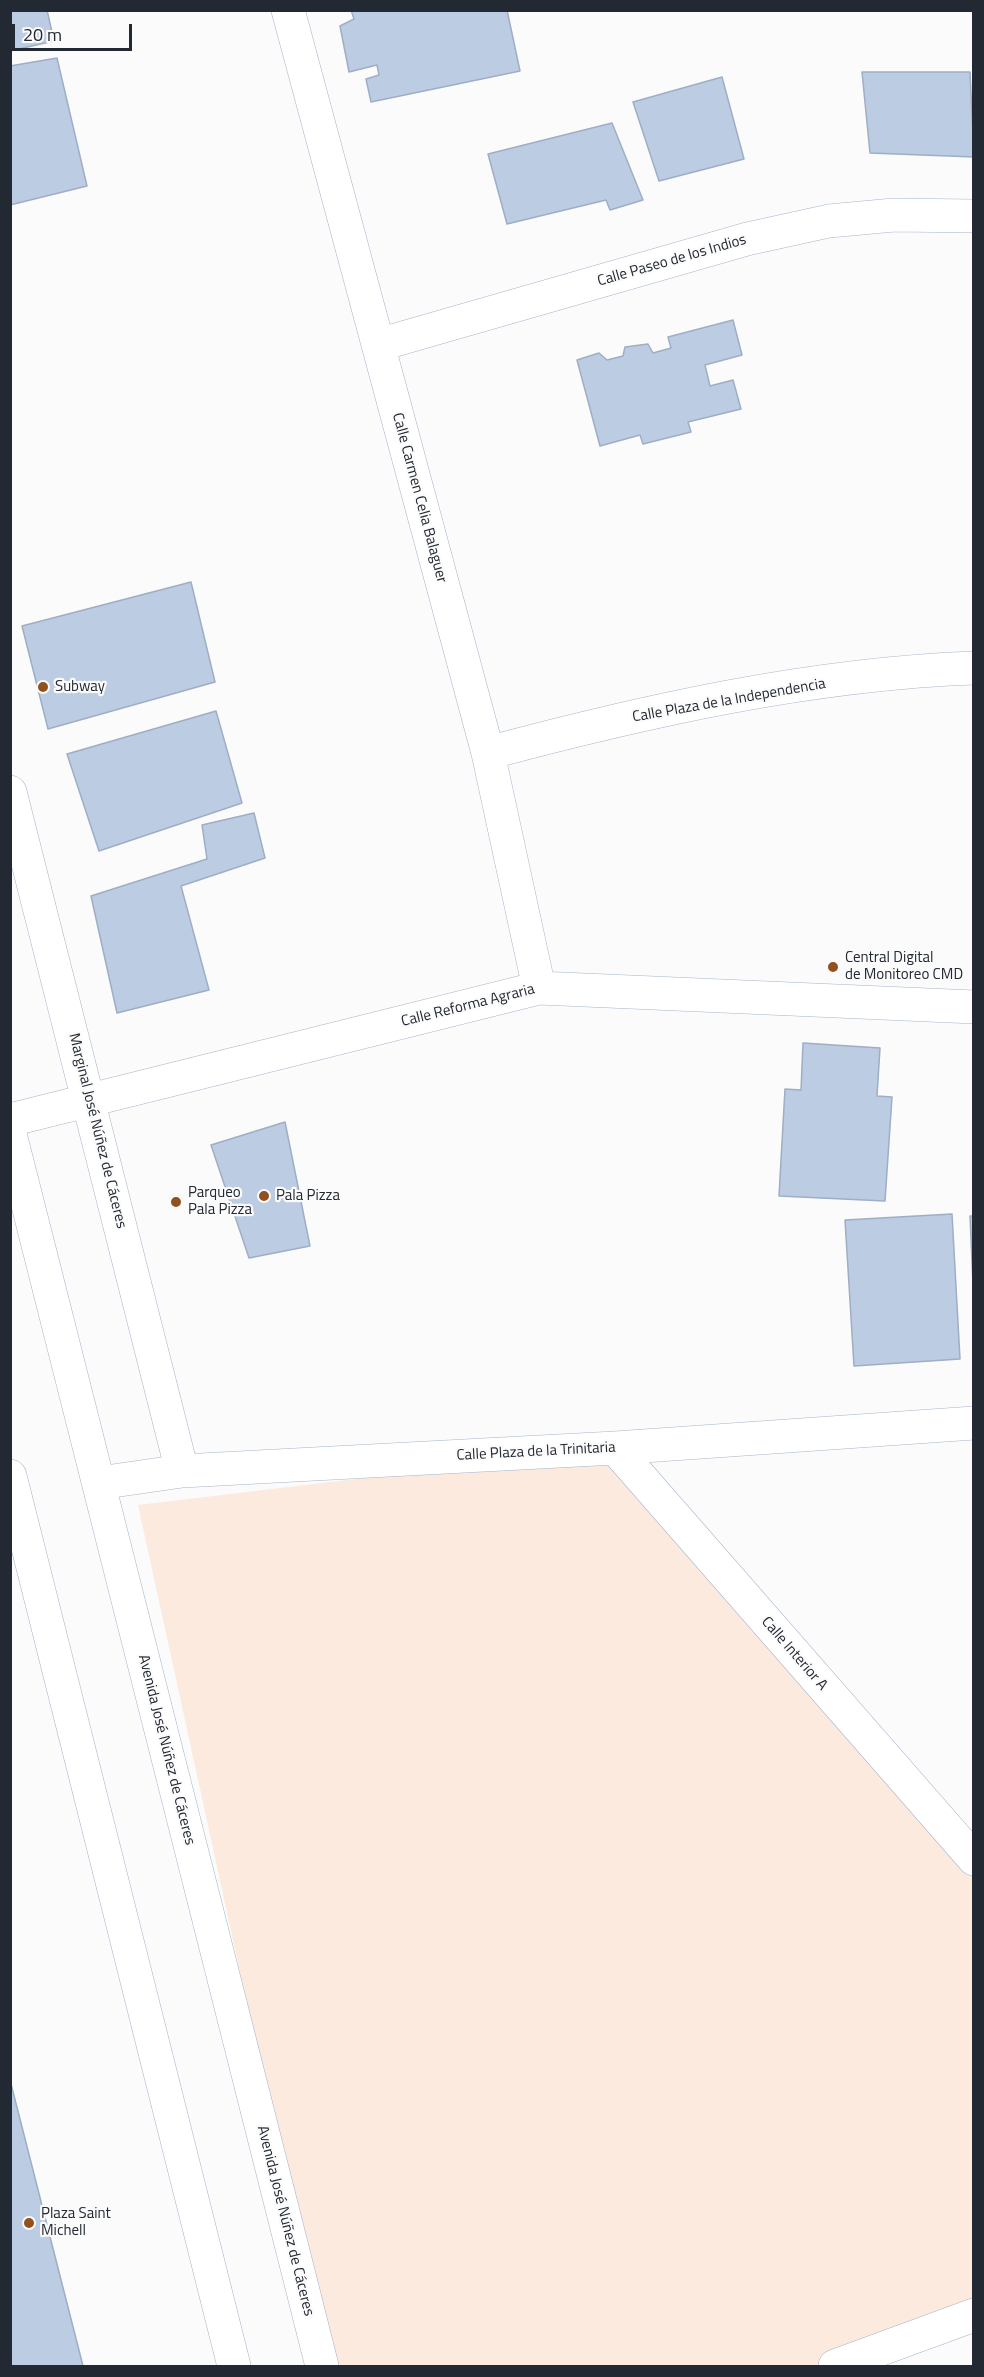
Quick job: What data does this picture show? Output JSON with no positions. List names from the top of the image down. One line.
{"streets":{"street":["Calle Paseo de los Indios","Calle Carmen Celia Balaguer","Calle Plaza de la Independencia","Calle Reforma Agraria","Marginal José Núñez de Cáceres","Calle Plaza de la Trinitaria","Calle Interior A","Avenida José Núñez de Cáceres"]},"crossings":[["Calle Paseo de los Indios","Calle Carmen Celia Balaguer"],["Calle Carmen Celia Balaguer","Calle Plaza de la Independencia"],["Calle Carmen Celia Balaguer","Calle Reforma Agraria"],["Calle Reforma Agraria","Marginal José Núñez de Cáceres"],["Marginal José Núñez de Cáceres","Calle Plaza de la Trinitaria"],["Calle Plaza de la Trinitaria","Calle Interior A"],["Calle Plaza de la Trinitaria","Avenida José Núñez de Cáceres"]],"places":["Subway","Central Digital de Monitoreo CMD","Pala Pizza","Parqueo Pala Pizza","Plaza Saint Michell"],"scale_bar":"20 m"}
